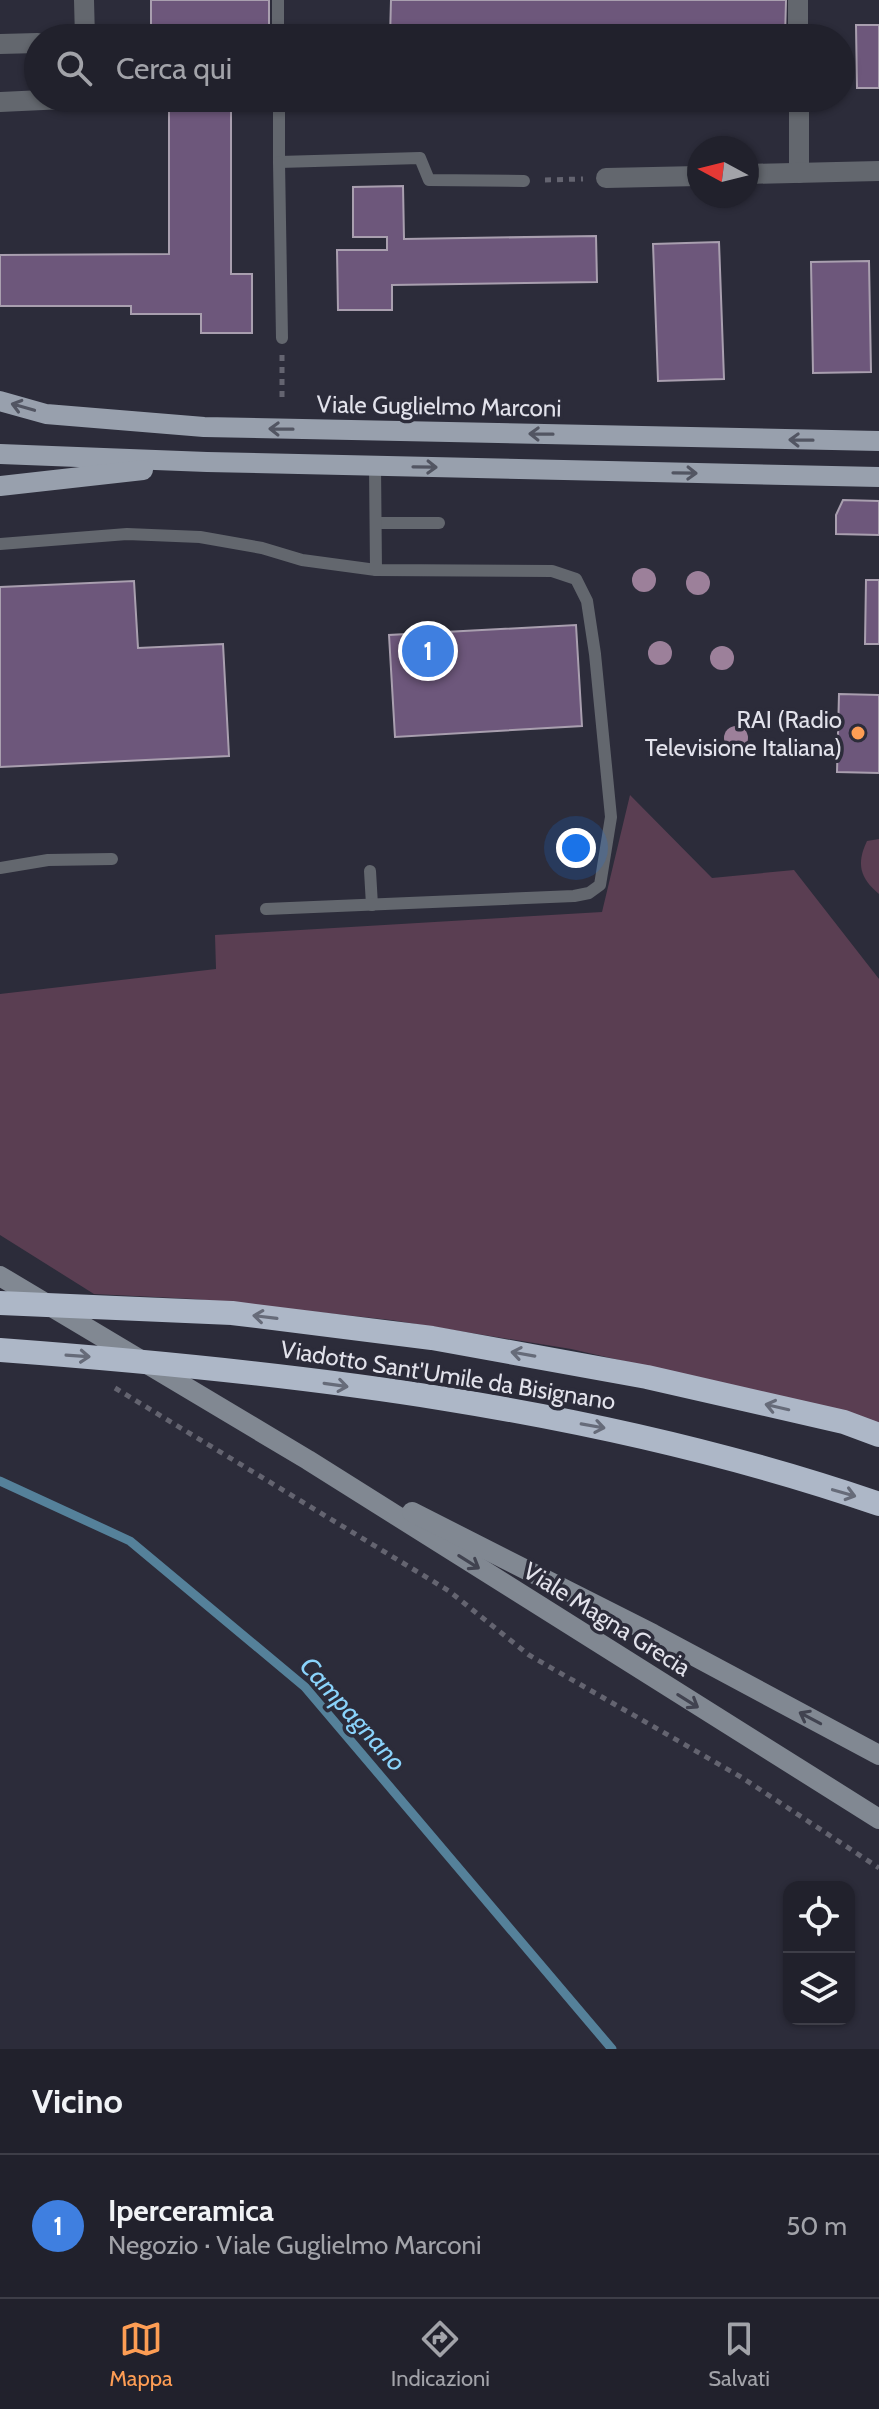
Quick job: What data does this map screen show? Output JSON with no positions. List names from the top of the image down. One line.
{"streets":{"highway":["Viadotto Sant'Umile da Bisignano"],"main road":["Viale Guglielmo Marconi"],"street":["Viale Magna Grecia"]},"water":["Campagnano"],"places":["RAI (Radio Televisione Italiana)"],"north":"left","page":{"search":"Cerca qui","pins":"1","heading":"Vicino","list":[{"mark":"1","name":"Iperceramica","note":"Negozio · Viale Guglielmo Marconi","value":"50 m"}],"nav":["Mappa","Indicazioni","Salvati"]}}
